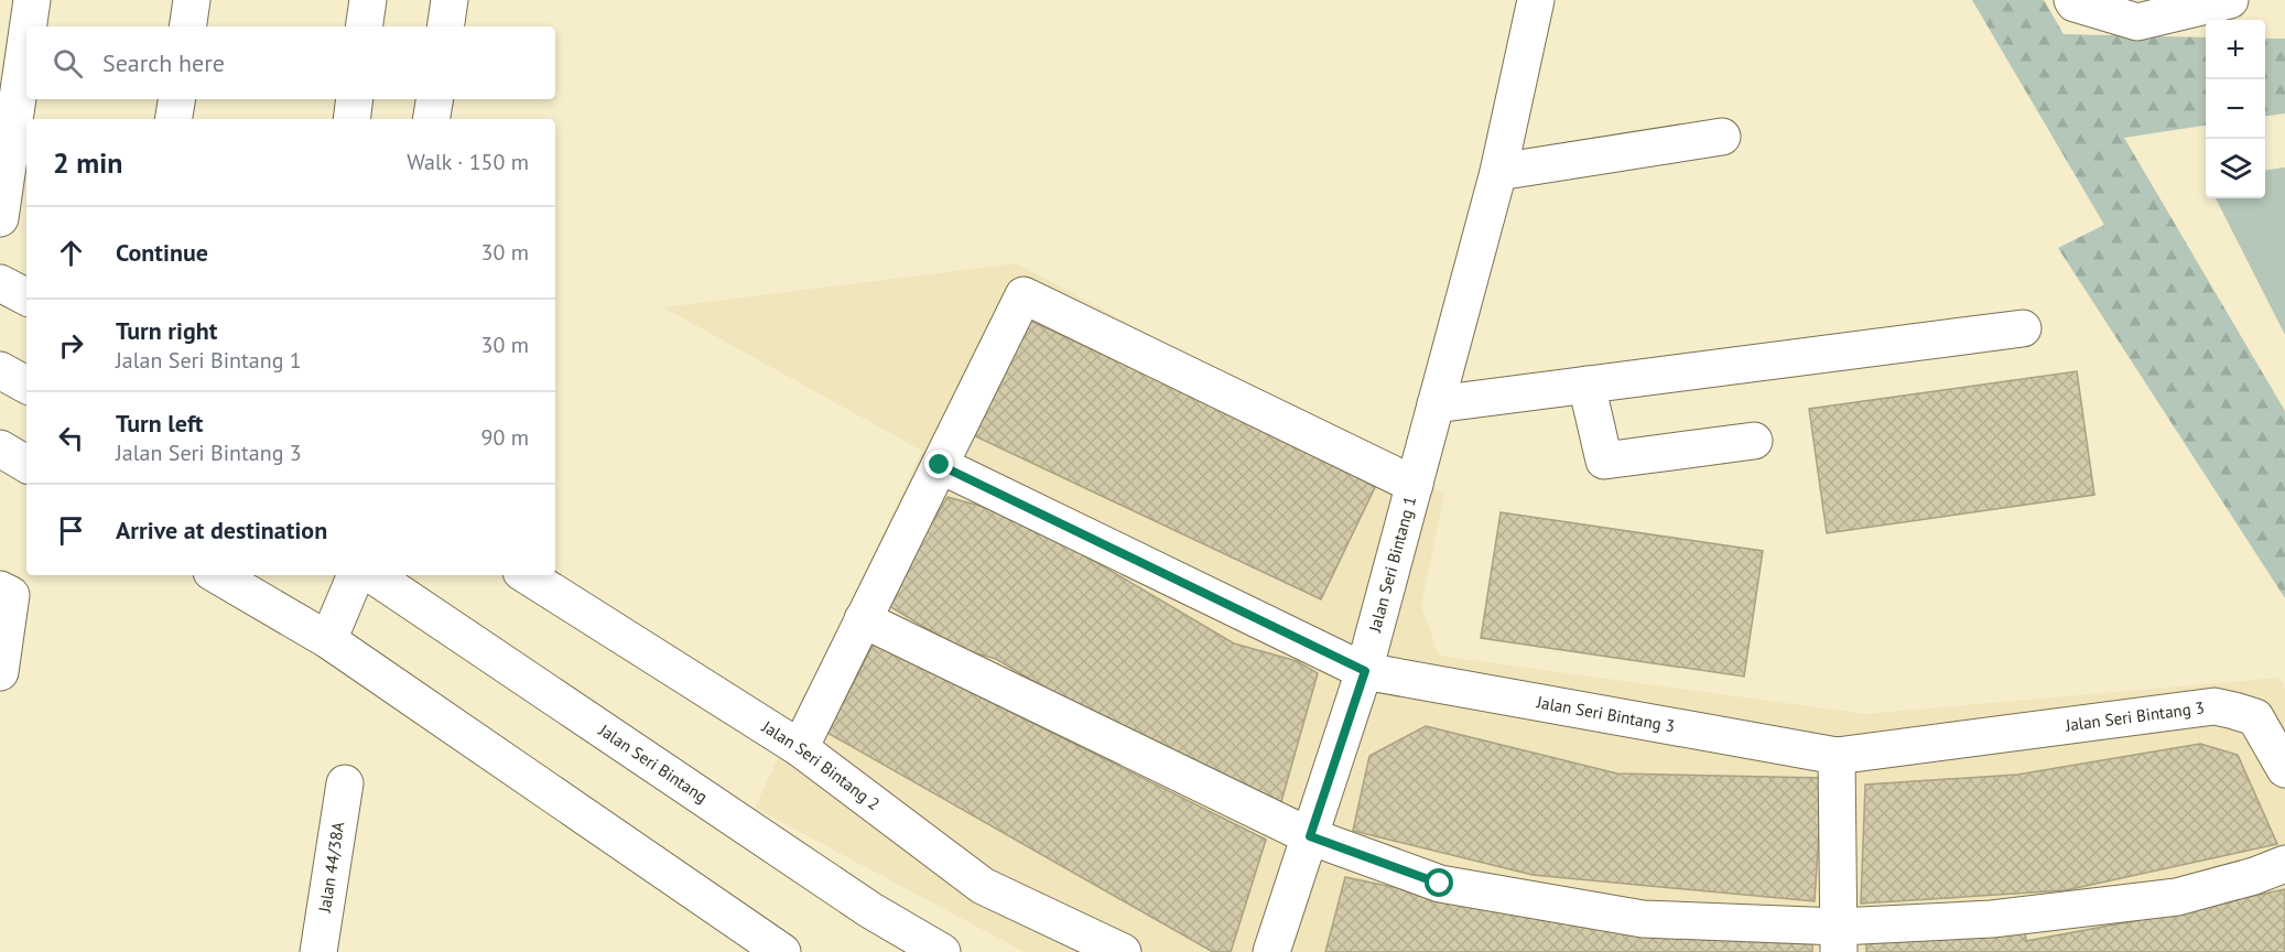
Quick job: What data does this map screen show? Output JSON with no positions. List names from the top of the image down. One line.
{"streets":{"street":["Jalan Seri Bintang 1","Jalan Seri Bintang 3","Jalan Seri Bintang","Jalan Seri Bintang 2","Jalan 44/38A"]},"crossings":[["Jalan Seri Bintang 1","Jalan Seri Bintang 3"]],"page":{"map_buttons":["+","−"],"search":"Search here","heading":["2 min","Walk · 150 m"],"list":[["Continue","30 m"],["Turn right","Jalan Seri Bintang 1","30 m"],["Turn left","Jalan Seri Bintang 3","90 m"],"Arrive at destination"]}}
